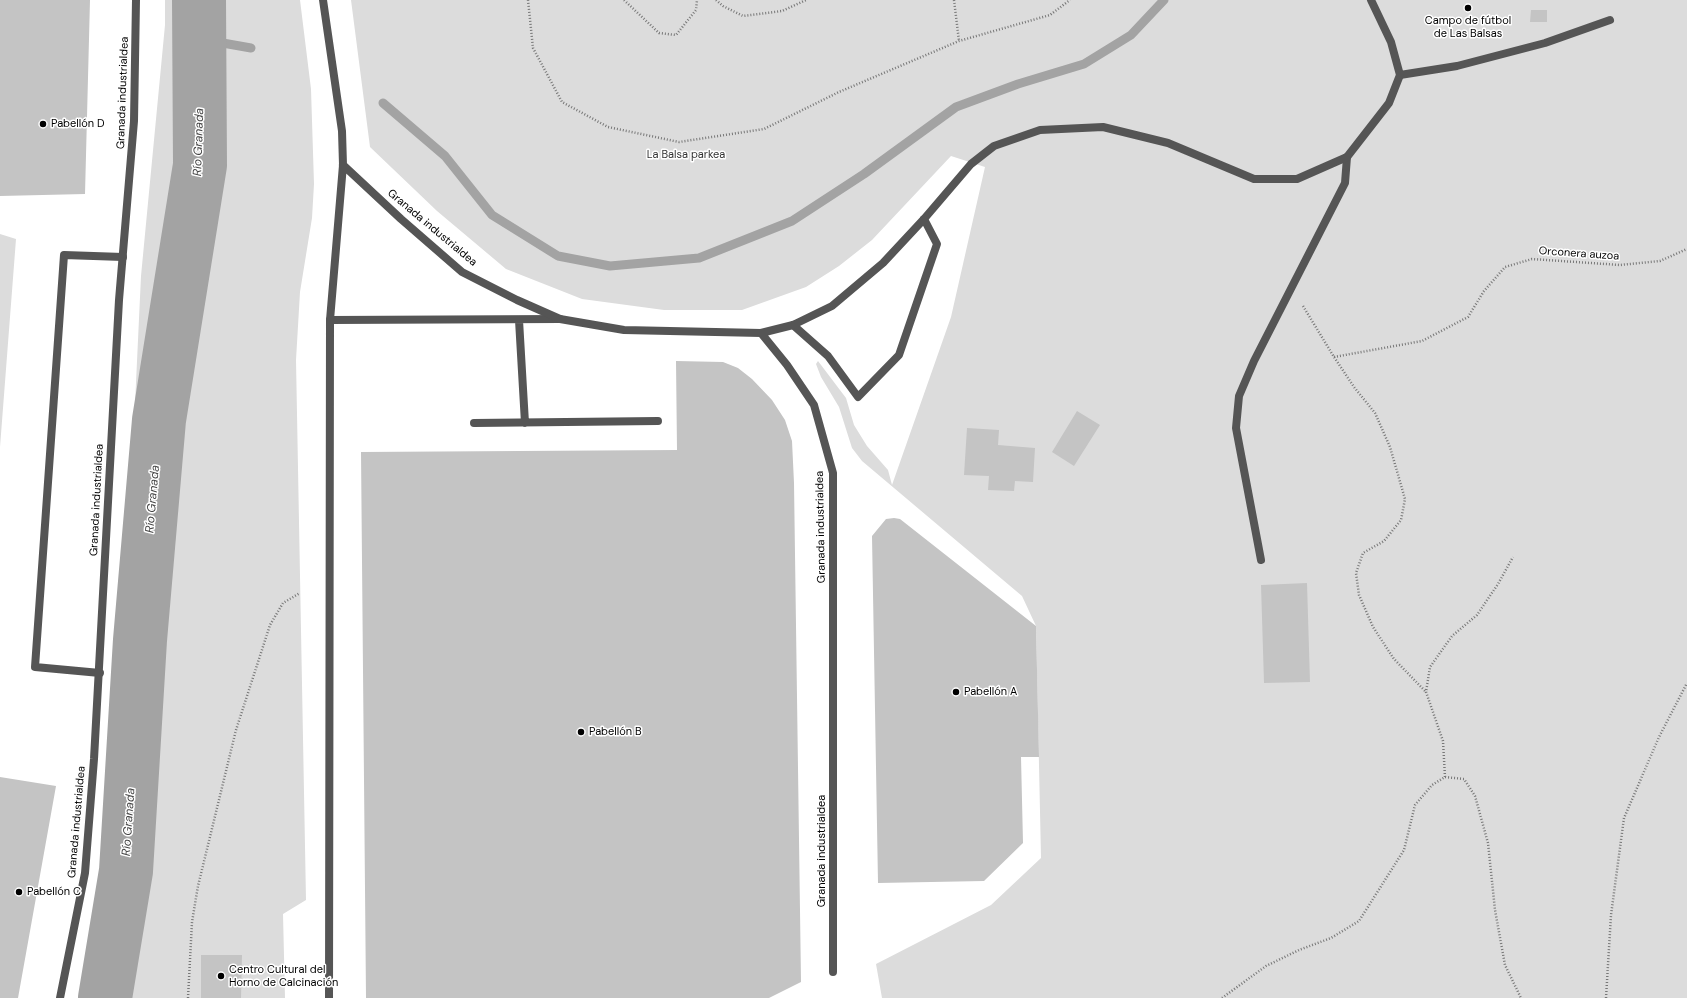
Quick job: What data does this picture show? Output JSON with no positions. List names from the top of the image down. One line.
{"streets":{"street":["Granada industrialdea"],"path":["Orconera auzoa"]},"water":["Río Granada"],"parks":["La Balsa parkea"],"places":["Campo de fútbol de Las Balsas","Pabellón D","Pabellón A","Pabellón B","Pabellón C","Centro Cultural del Horno de Calcinación"]}
